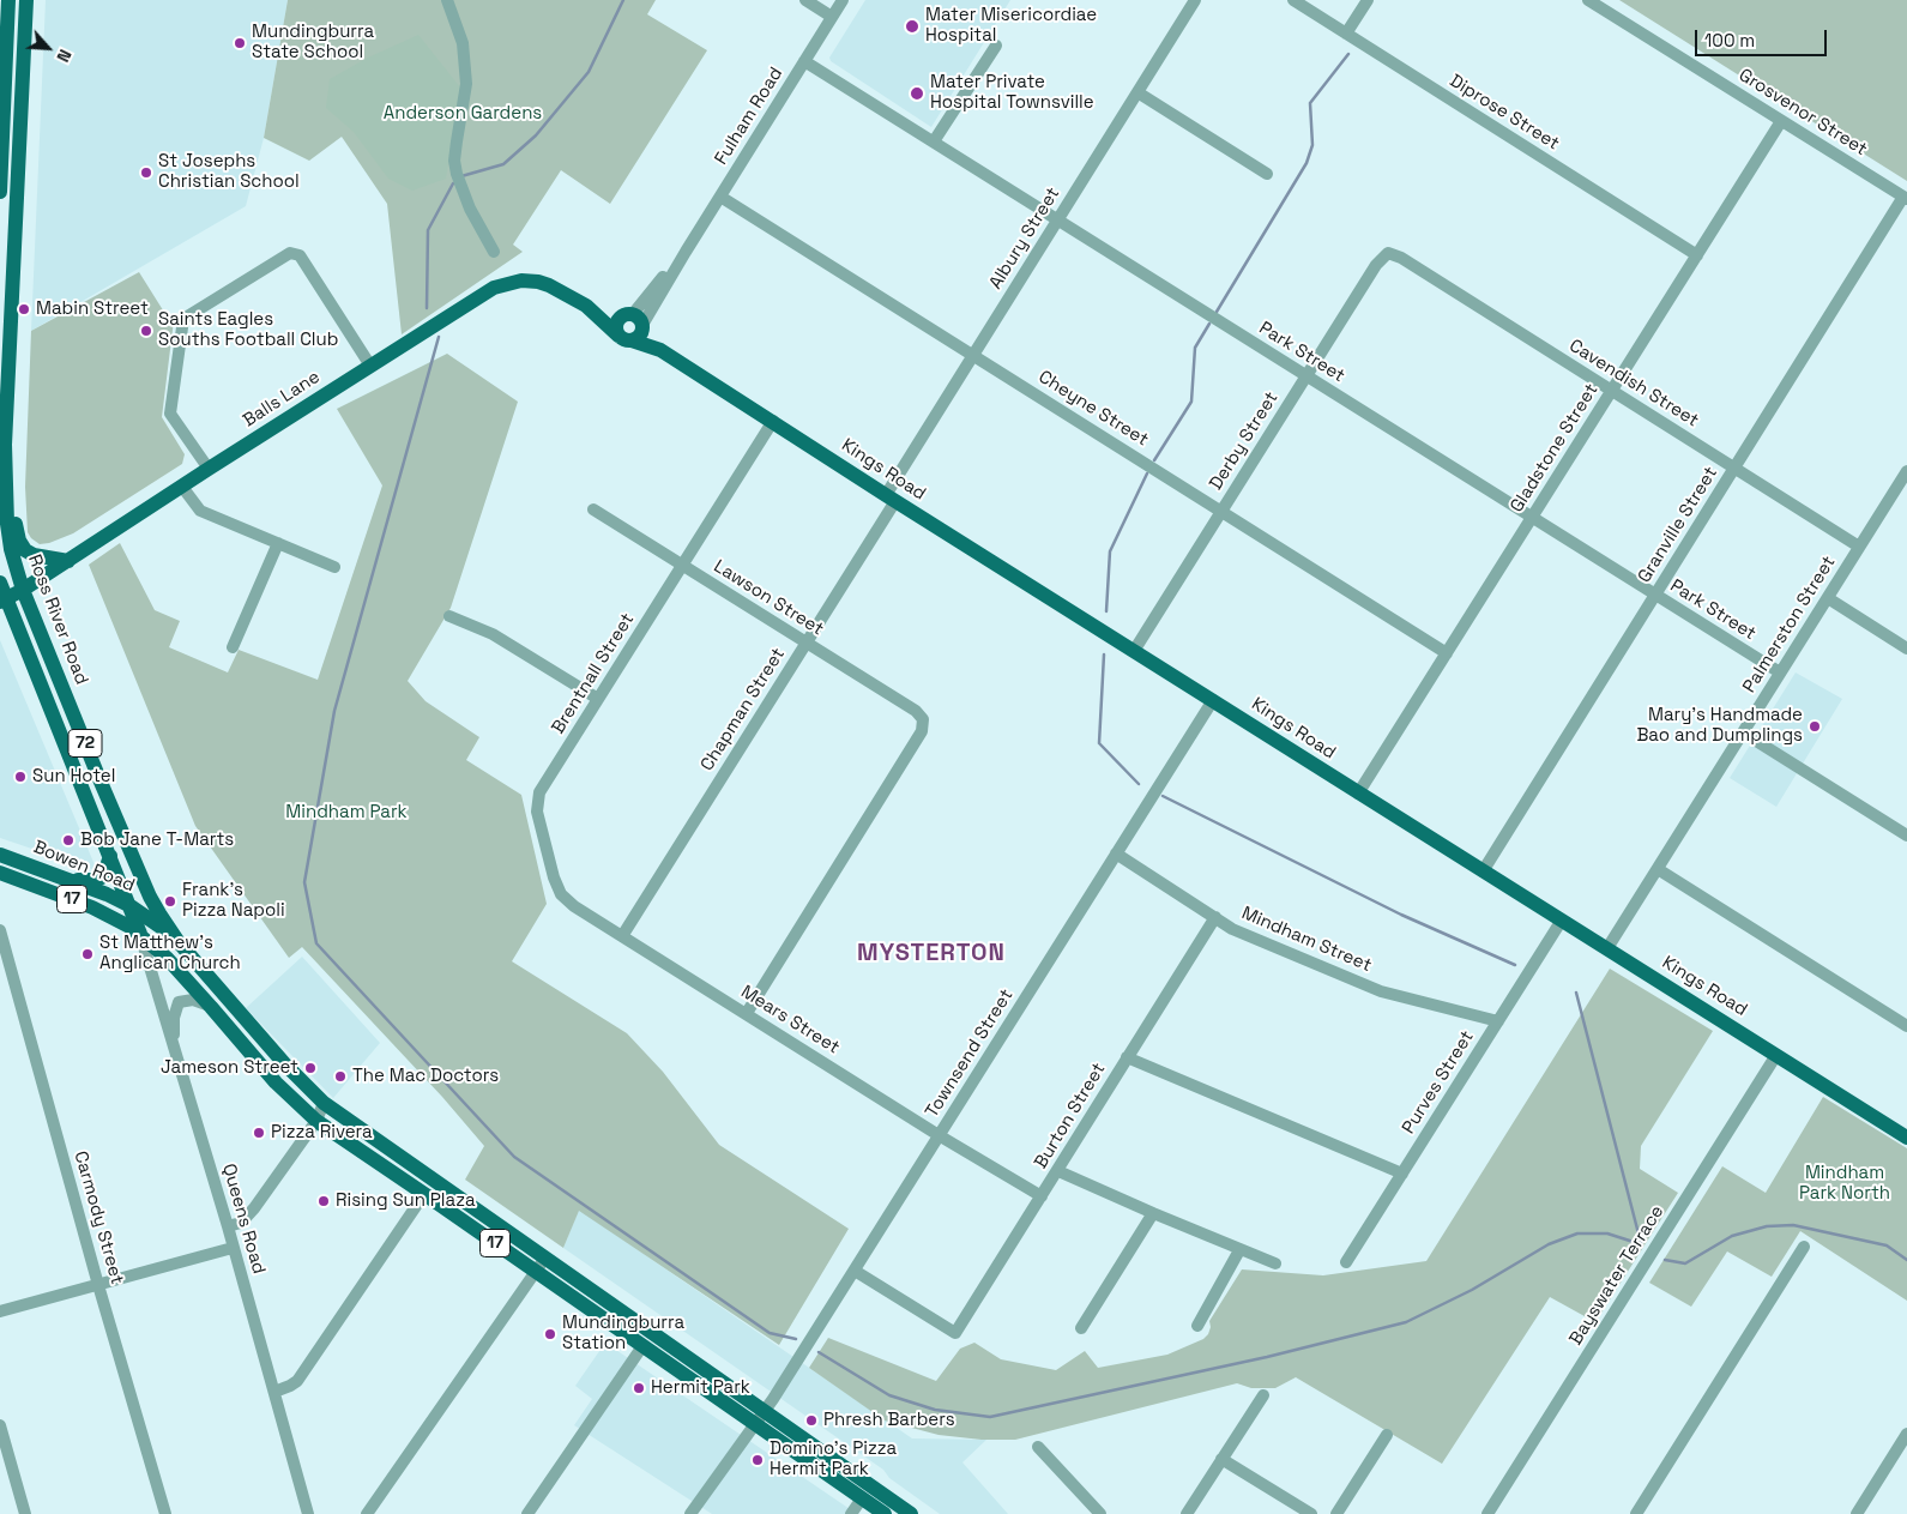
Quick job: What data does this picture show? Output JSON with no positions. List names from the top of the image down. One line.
{"streets":{"main road":["Balls Lane","Kings Road","Ross River Road","72","Bowen Road","17"],"street":["Diprose Street","Grosvenor Street","Fulham Road","Albury Street","Park Street","Cavendish Street","Cheyne Street","Derby Street","Gladstone Street","Granville Street","Lawson Street","Palmerston Street","Brentnall Street","Chapman Street","Mindham Street","Mears Street","Townsend Street","Purves Street","Burton Street","Carmody Street","Queens Road","Bayswater Terrace"]},"crossings":[["Diprose Street","Gladstone Street"],["Grosvenor Street","Gladstone Street"],["Grosvenor Street","Granville Street"],["Fulham Road","Park Street"],["Fulham Road","Balls Lane"],["Fulham Road","Cheyne Street"],["Fulham Road","Kings Road"],["Albury Street","Park Street"],["Albury Street","Cheyne Street"],["Albury Street","Kings Road"],["Albury Street","Chapman Street"],["Park Street","Derby Street"],["Park Street","Gladstone Street"],["Park Street","Granville Street"],["Park Street","Palmerston Street"],["Cavendish Street","Derby Street"],["Cavendish Street","Gladstone Street"],["Cavendish Street","Granville Street"],["Cavendish Street","Palmerston Street"],["Balls Lane","Kings Road"],["Balls Lane","Ross River Road"],["Balls Lane","72"],["Cheyne Street","Derby Street"],["Cheyne Street","Gladstone Street"],["Derby Street","Kings Road"],["Gladstone Street","Kings Road"],["Kings Road","Granville Street"],["Kings Road","Palmerston Street"],["Kings Road","Brentnall Street"],["Kings Road","Chapman Street"],["Kings Road","Townsend Street"],["Kings Road","Purves Street"],["Kings Road","Bayswater Terrace"],["Lawson Street","Brentnall Street"],["Lawson Street","Chapman Street"],["Lawson Street","Mears Street"],["Ross River Road","Bowen Road"],["Ross River Road","17"],["Brentnall Street","Chapman Street"],["Brentnall Street","Mears Street"],["Chapman Street","Mears Street"],["72","Bowen Road"],["Bowen Road","17"],["Bowen Road","Queens Road"],["17","Townsend Street"],["17","Queens Road"],["Mindham Street","Townsend Street"],["Mindham Street","Purves Street"],["Mindham Street","Burton Street"],["Mears Street","Townsend Street"],["Mears Street","Burton Street"],["Townsend Street","Burton Street"]],"districts":["MYSTERTON"],"parks":["Anderson Gardens","Mindham Park","Mindham Park North"],"places":["Mater Misericordiae Hospital","Mundingburra State School","Mater Private Hospital Townsville","St Josephs Christian School","Mabin Street","Saints Eagles Souths Football Club","Mary's Handmade Bao and Dumplings","Sun Hotel","Bob Jane T-Marts","Frank's Pizza Napoli","St Matthew's Anglican Church","Jameson Street","The Mac Doctors","Pizza Rivera","Rising Sun Plaza","Mundingburra Station","Hermit Park","Phresh Barbers","Domino's Pizza Hermit Park"],"scale_bar":"100 m","north":"bottom right"}
